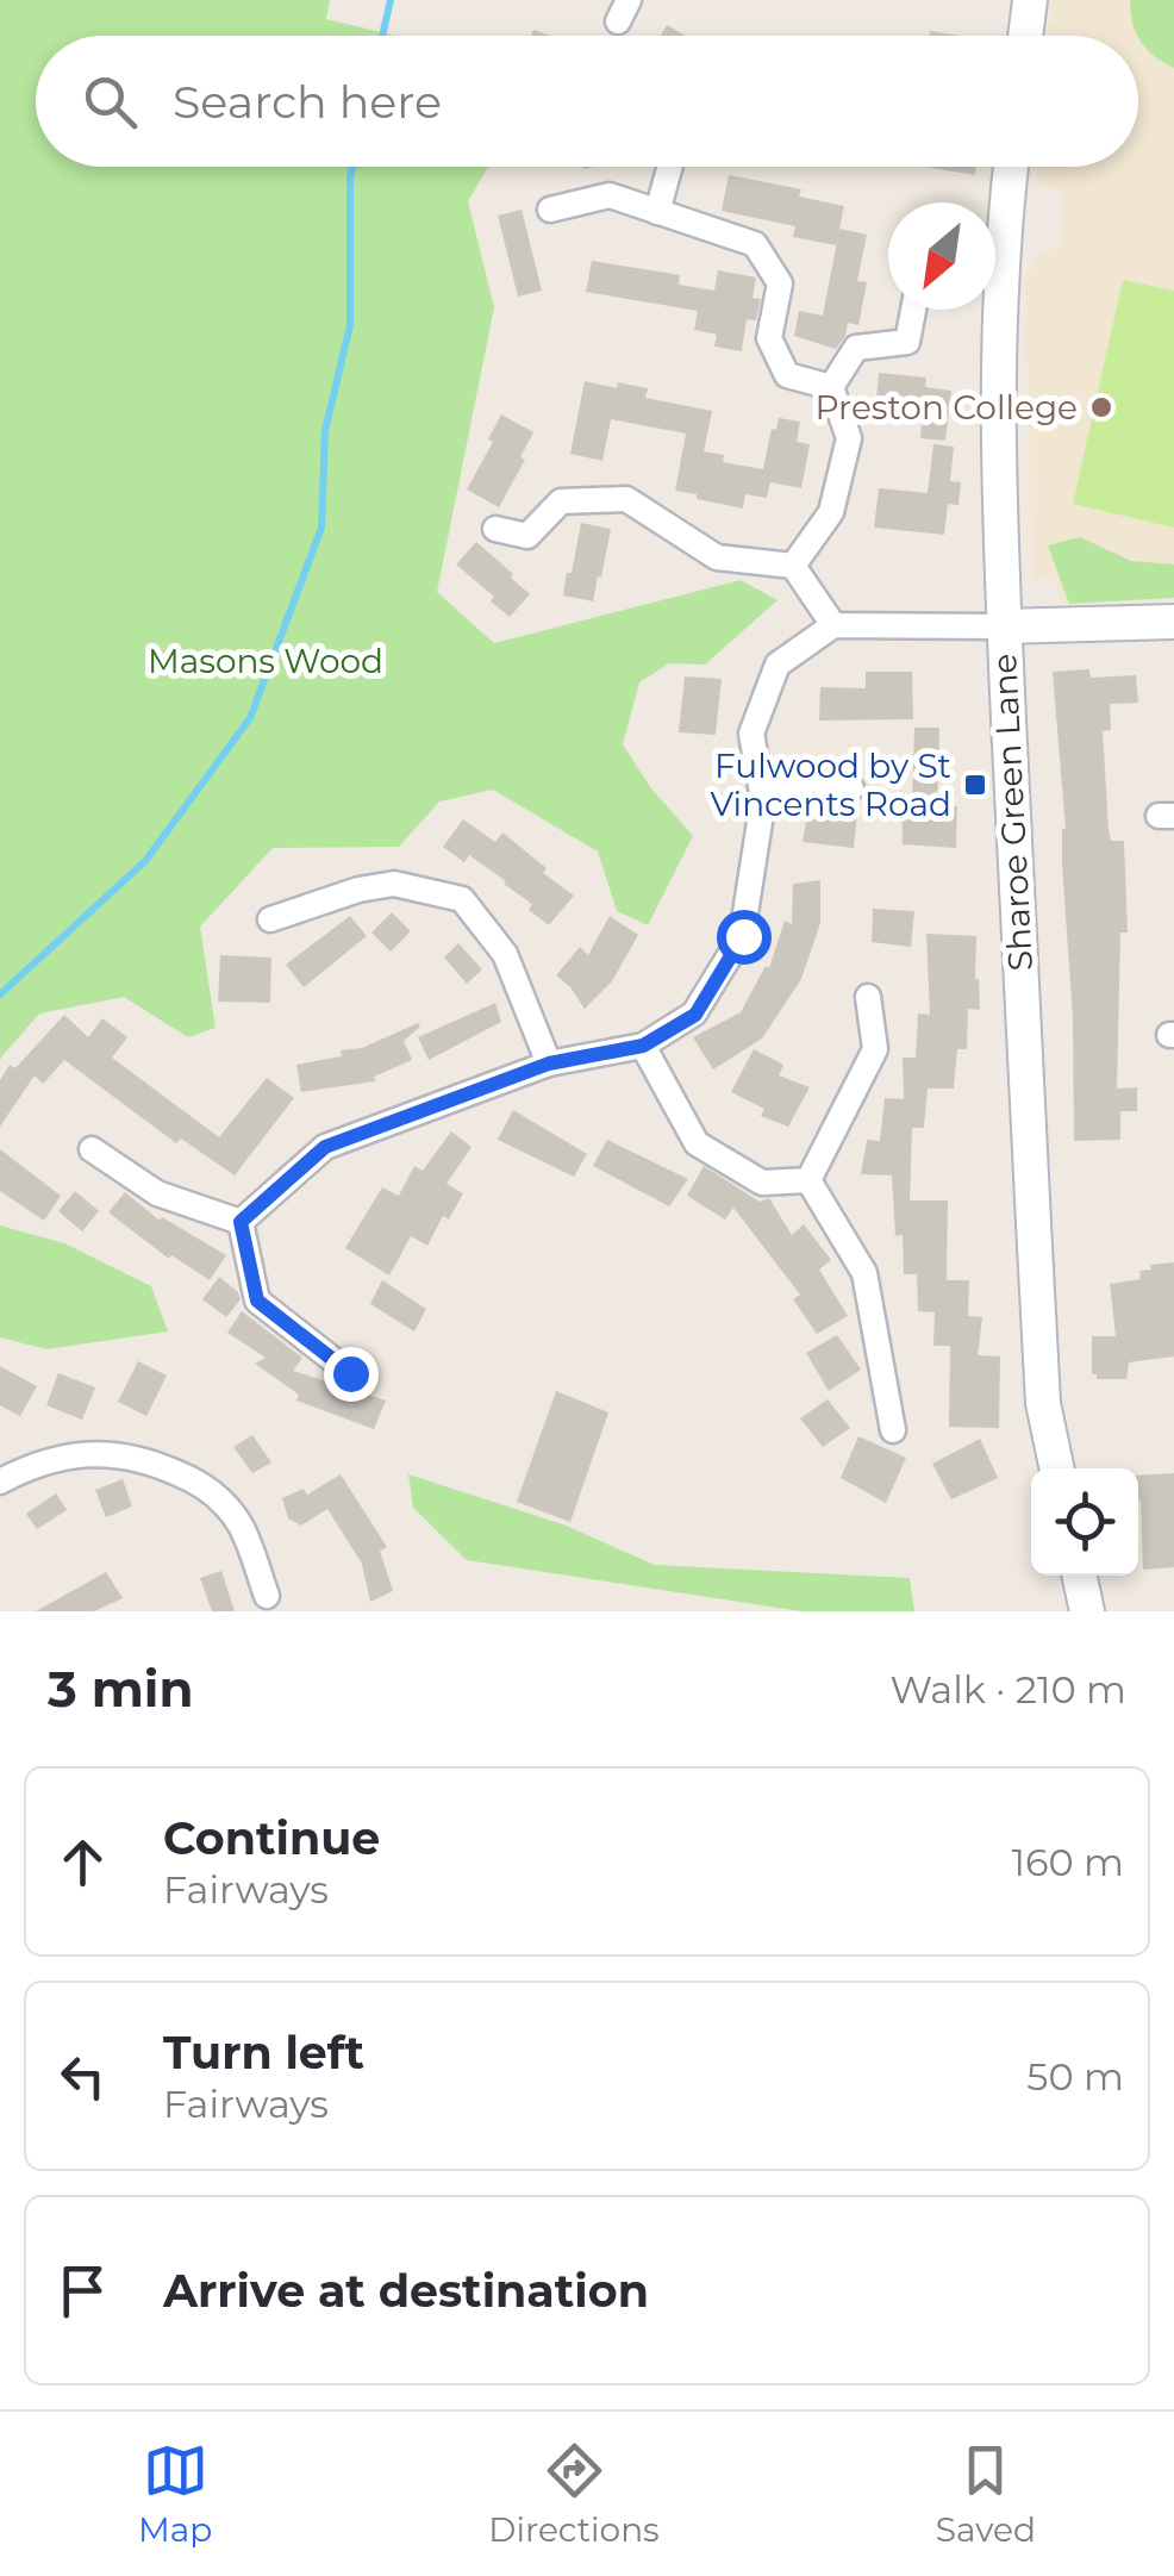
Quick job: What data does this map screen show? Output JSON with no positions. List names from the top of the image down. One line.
{"streets":{"street":["Sharoe Green Lane"]},"parks":["Masons Wood"],"places":{"other":["Preston College"],"transit":["Fulwood by St Vincents Road"]},"north":"bottom left","page":{"search":"Search here","heading":["3 min","Walk · 210 m"],"list":[["Continue","Fairways","160 m"],["Turn left","Fairways","50 m"],"Arrive at destination"],"nav":["Map","Directions","Saved"]}}
